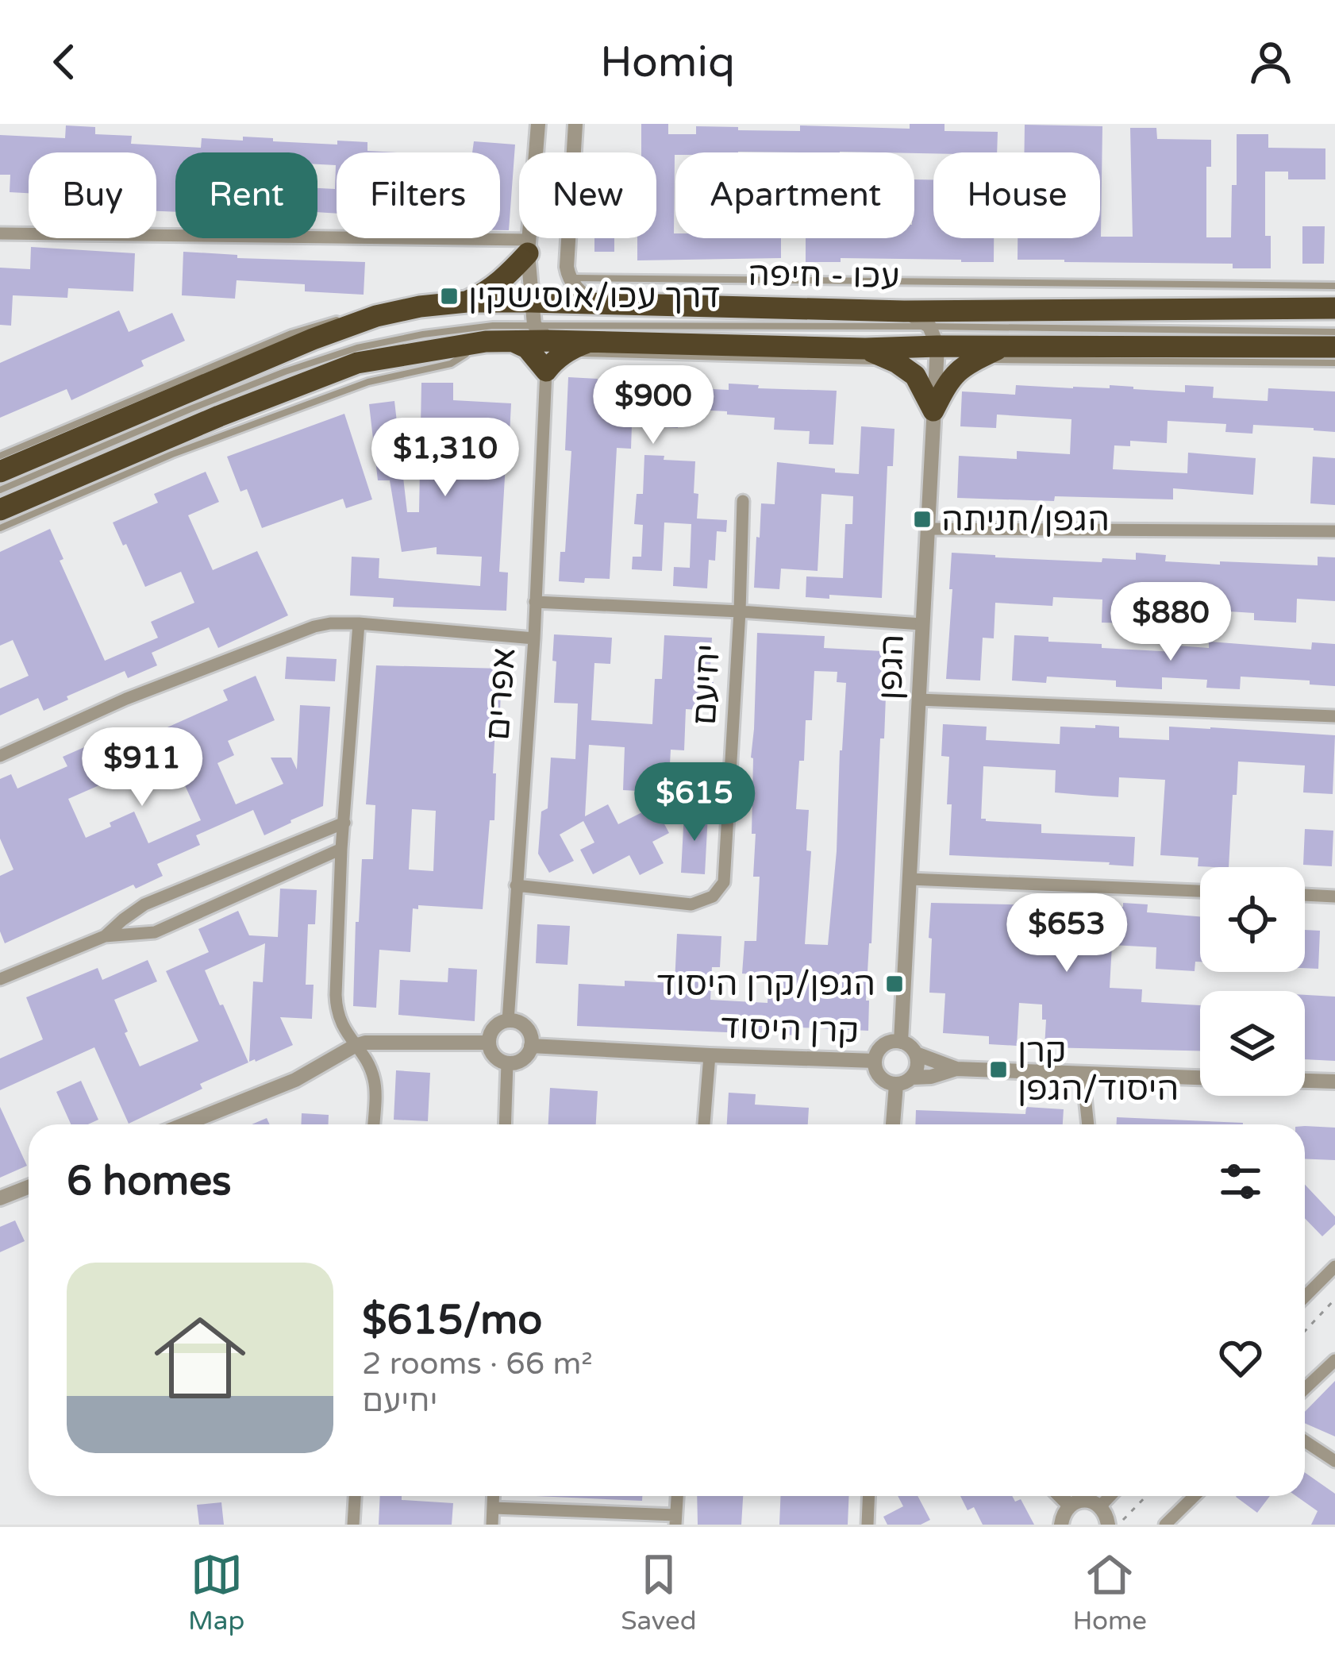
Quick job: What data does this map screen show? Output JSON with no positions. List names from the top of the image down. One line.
{"streets":{"highway":["עכו - חיפה"],"street":["הגפן","יחיעם","אפרים","קרן היסוד"]},"crossings":[["הגפן","קרן היסוד"],["יחיעם","אפרים"],["אפרים","קרן היסוד"]],"places":{"transit":["דרך עכו/אוסישקין","הגפן/חניתה","הגפן/קרן היסוד","קרן היסוד/הגפן"]},"page":{"header":"Homiq","chip":["Buy","Rent","Filters","New","Apartment","House"],"price":["$900","$1,310","$880","$911","$615","$653"],"heading":"6 homes","list":[{"name":"$615/mo","note":"2 rooms · 66 m² · יחיעם"}],"tabs":["Map","Saved","Home"]}}
